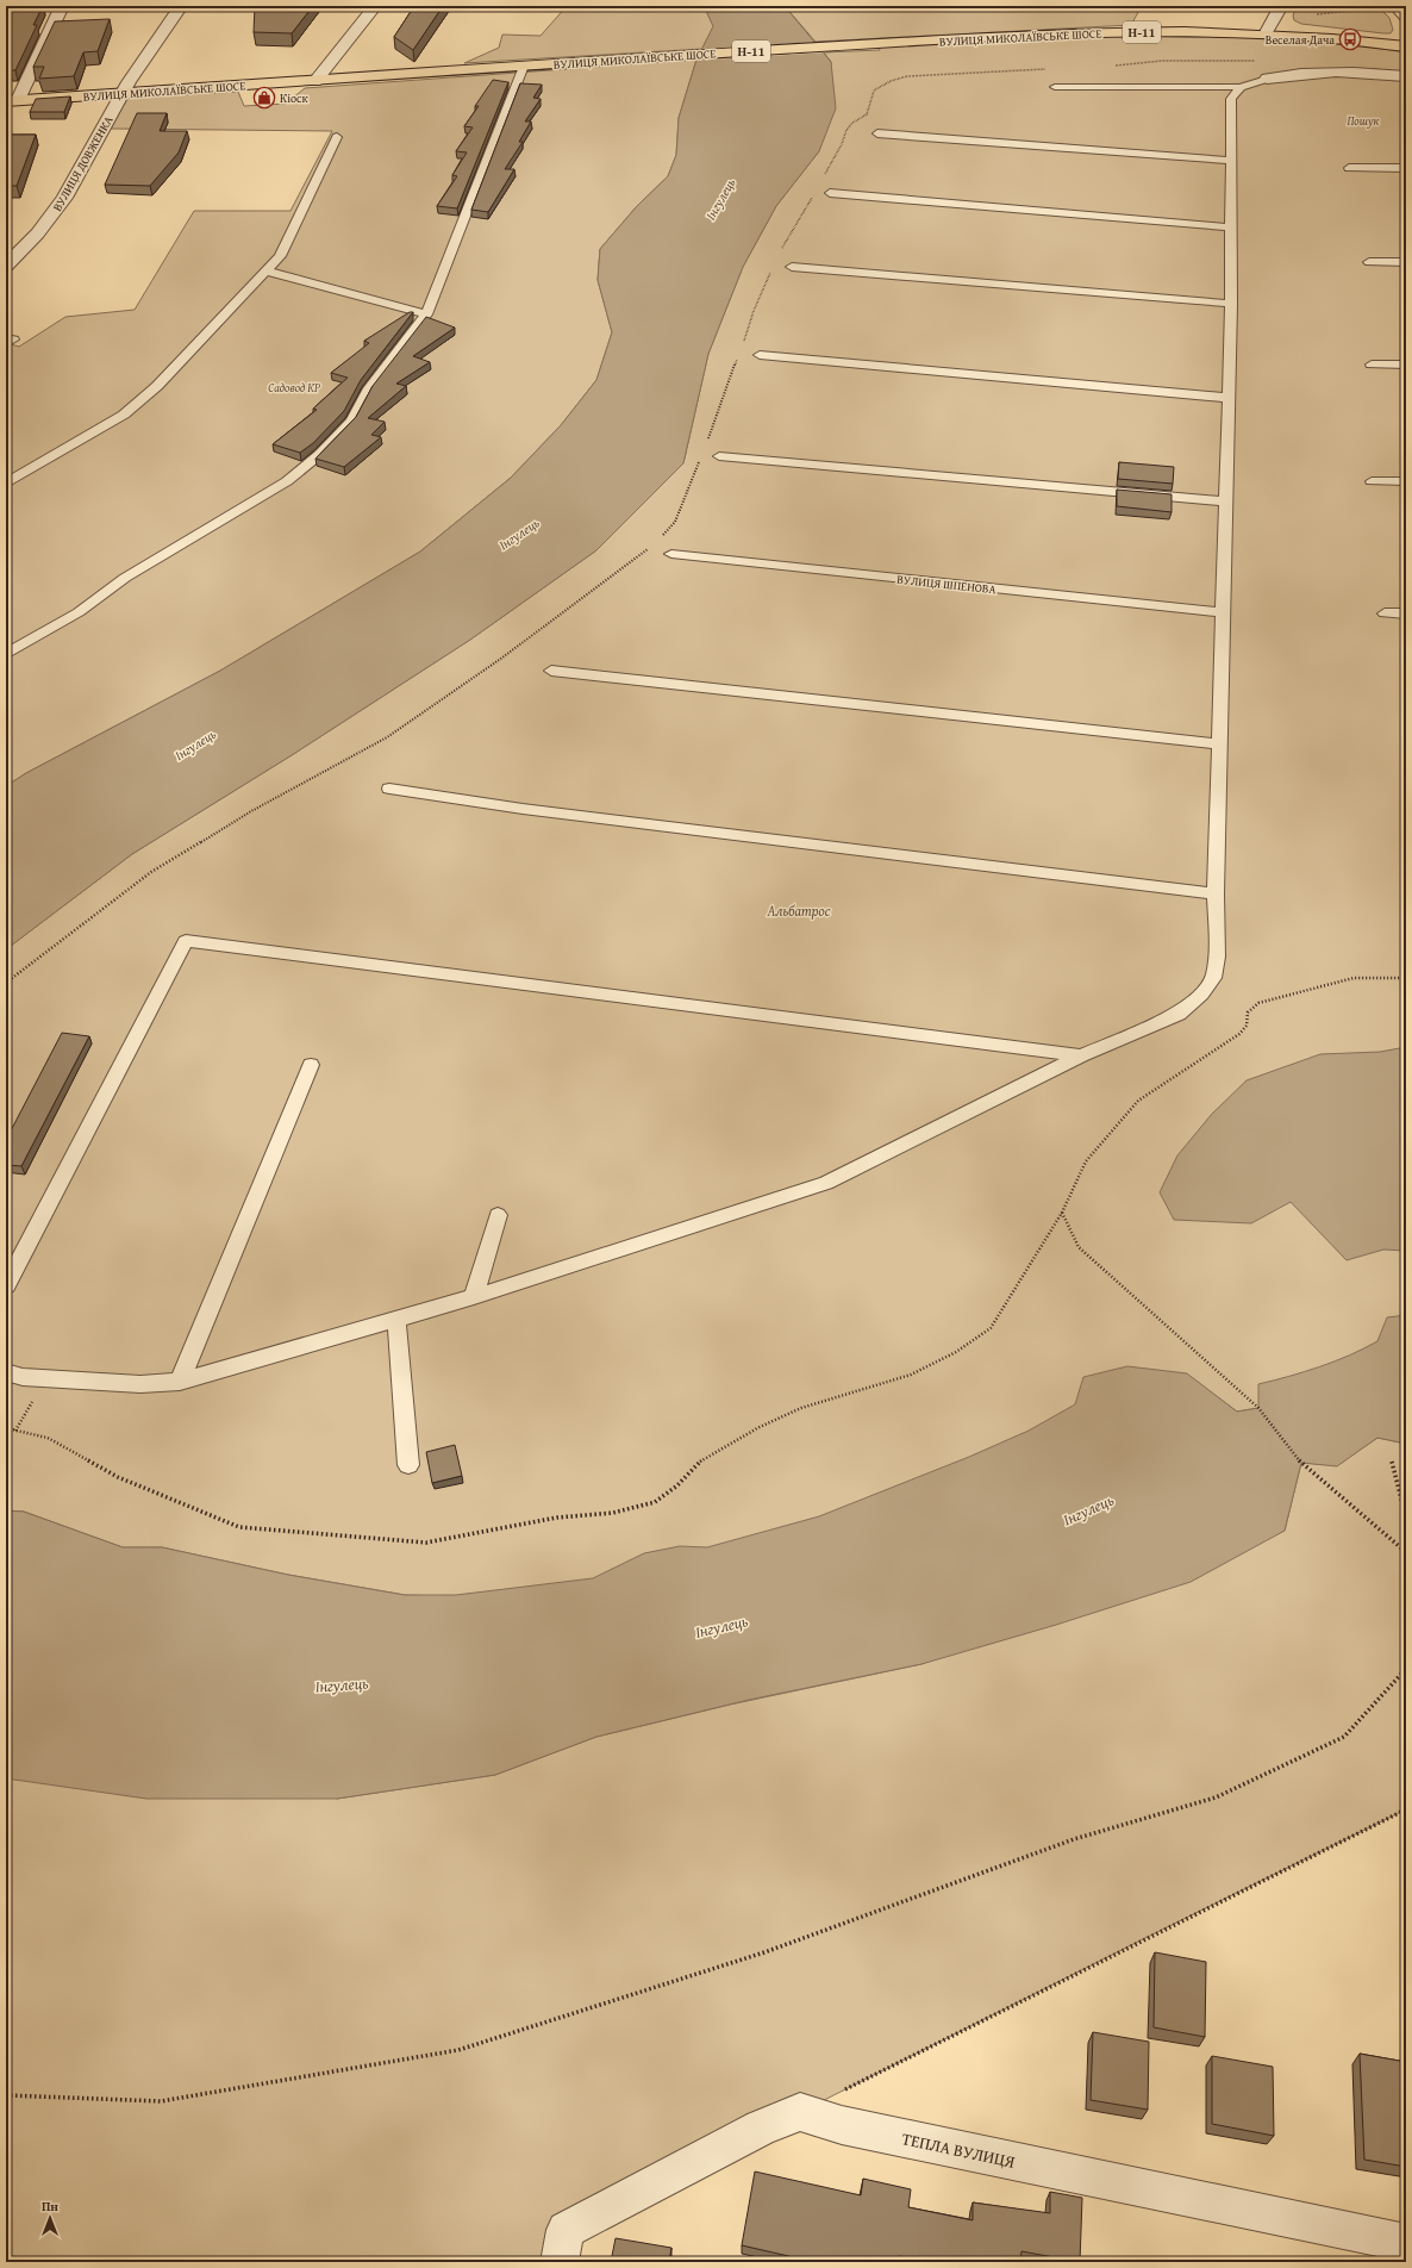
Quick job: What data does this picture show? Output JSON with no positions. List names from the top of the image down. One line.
{"streets":{"main road":["Н-11","ВУЛИЦЯ МИКОЛАЇВСЬКЕ ШОСЕ"],"street":["ВУЛИЦЯ ДОВЖЕНКА","ТЕПЛА ВУЛИЦЯ"],"lane":["ВУЛИЦЯ ШПЕНОВА"]},"crossings":[["ВУЛИЦЯ МИКОЛАЇВСЬКЕ ШОСЕ","ВУЛИЦЯ ДОВЖЕНКА"]],"water":["Інгулець"],"parks":["Пошук","Садовод КР","Альбатрос"],"places":{"bus stop":["Веселая Дача"],"shop":["Кіоск"]},"north":"top"}
